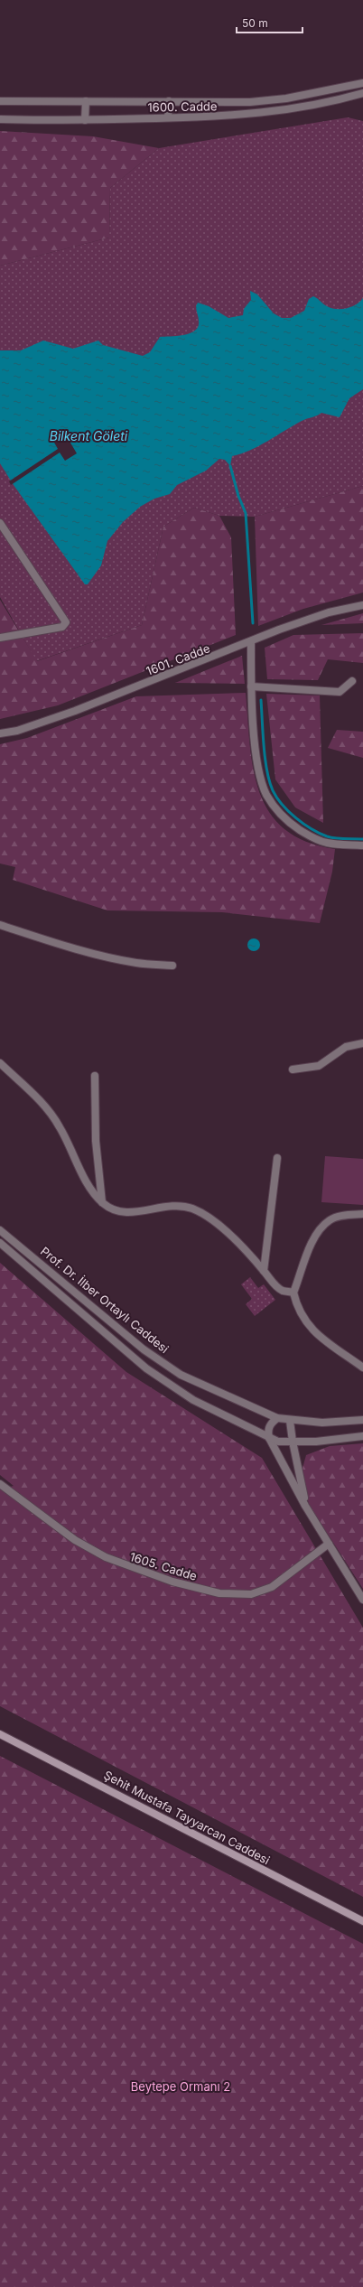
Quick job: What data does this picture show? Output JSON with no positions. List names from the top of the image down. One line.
{"streets":{"main road":["Şehit Mustafa Tayyarcan Caddesi"],"street":["1600. Cadde","1601. Cadde","Prof. Dr. İlber Ortaylı Caddesi","1605. Cadde"]},"water":["Bilkent Göleti"],"parks":["Beytepe Ormanı 2"],"scale_bar":"50 m"}
